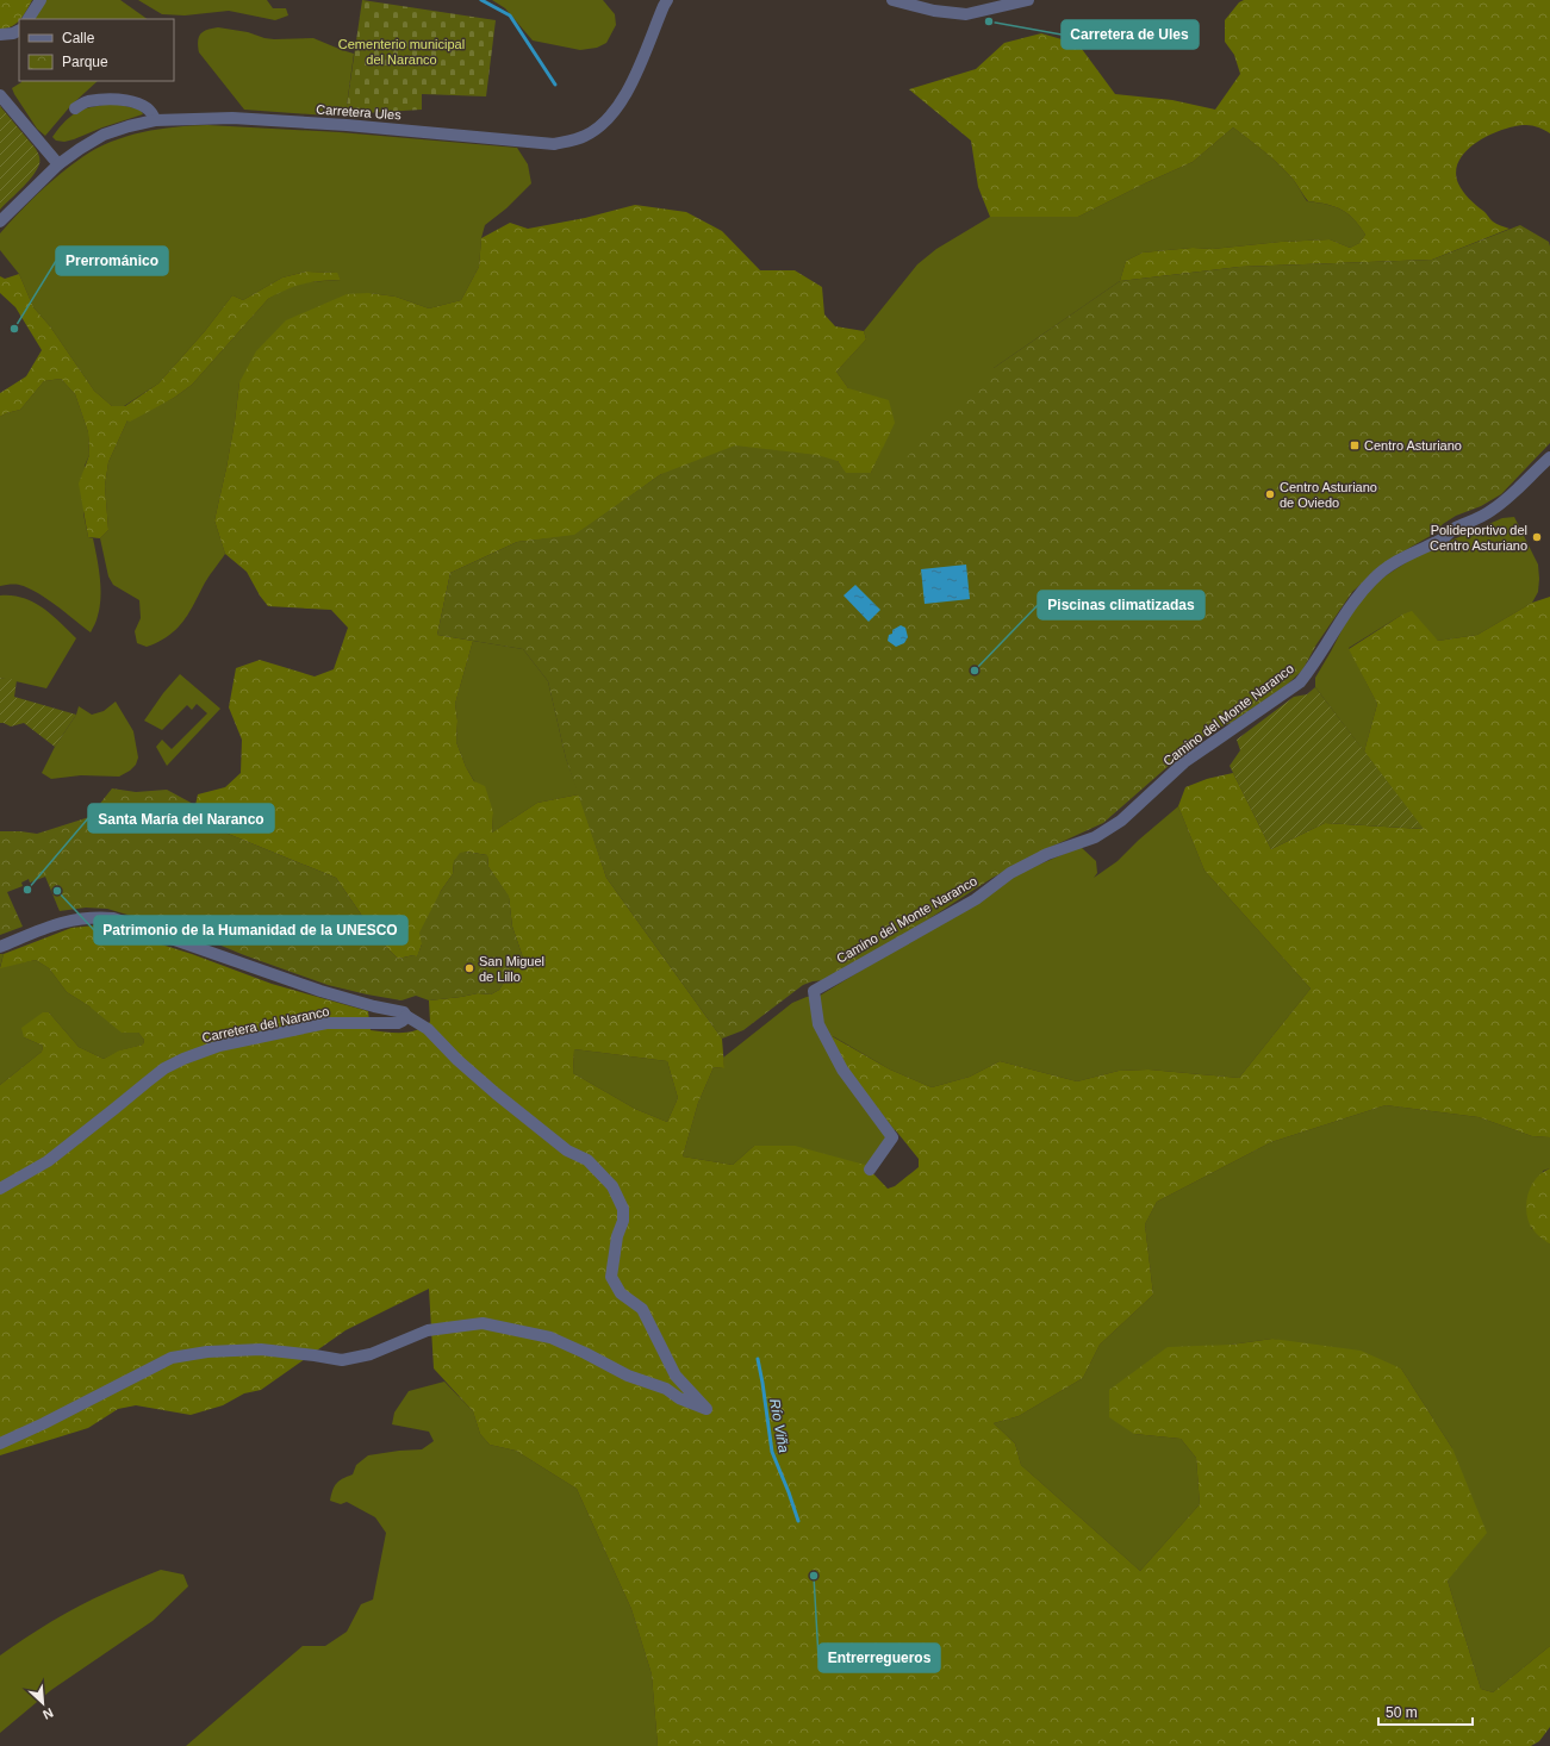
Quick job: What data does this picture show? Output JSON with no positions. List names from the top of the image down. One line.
{"streets":{"street":["Carretera Ules","Camino del Monte Naranco","Carretera del Naranco"]},"water":["Río Viña"],"parks":["Cementerio municipal del Naranco"],"places":{"other":["Carretera de Ules","Prerrománico","Centro Asturiano de Oviedo","Polideportivo del Centro Asturiano","Piscinas climatizadas","Santa María del Naranco","Patrimonio de la Humanidad de la UNESCO","San Miguel de Lillo","Entrerregueros"],"transit":["Centro Asturiano"]},"legend":["Calle","Parque"],"scale_bar":"50 m","north":"bottom right"}
